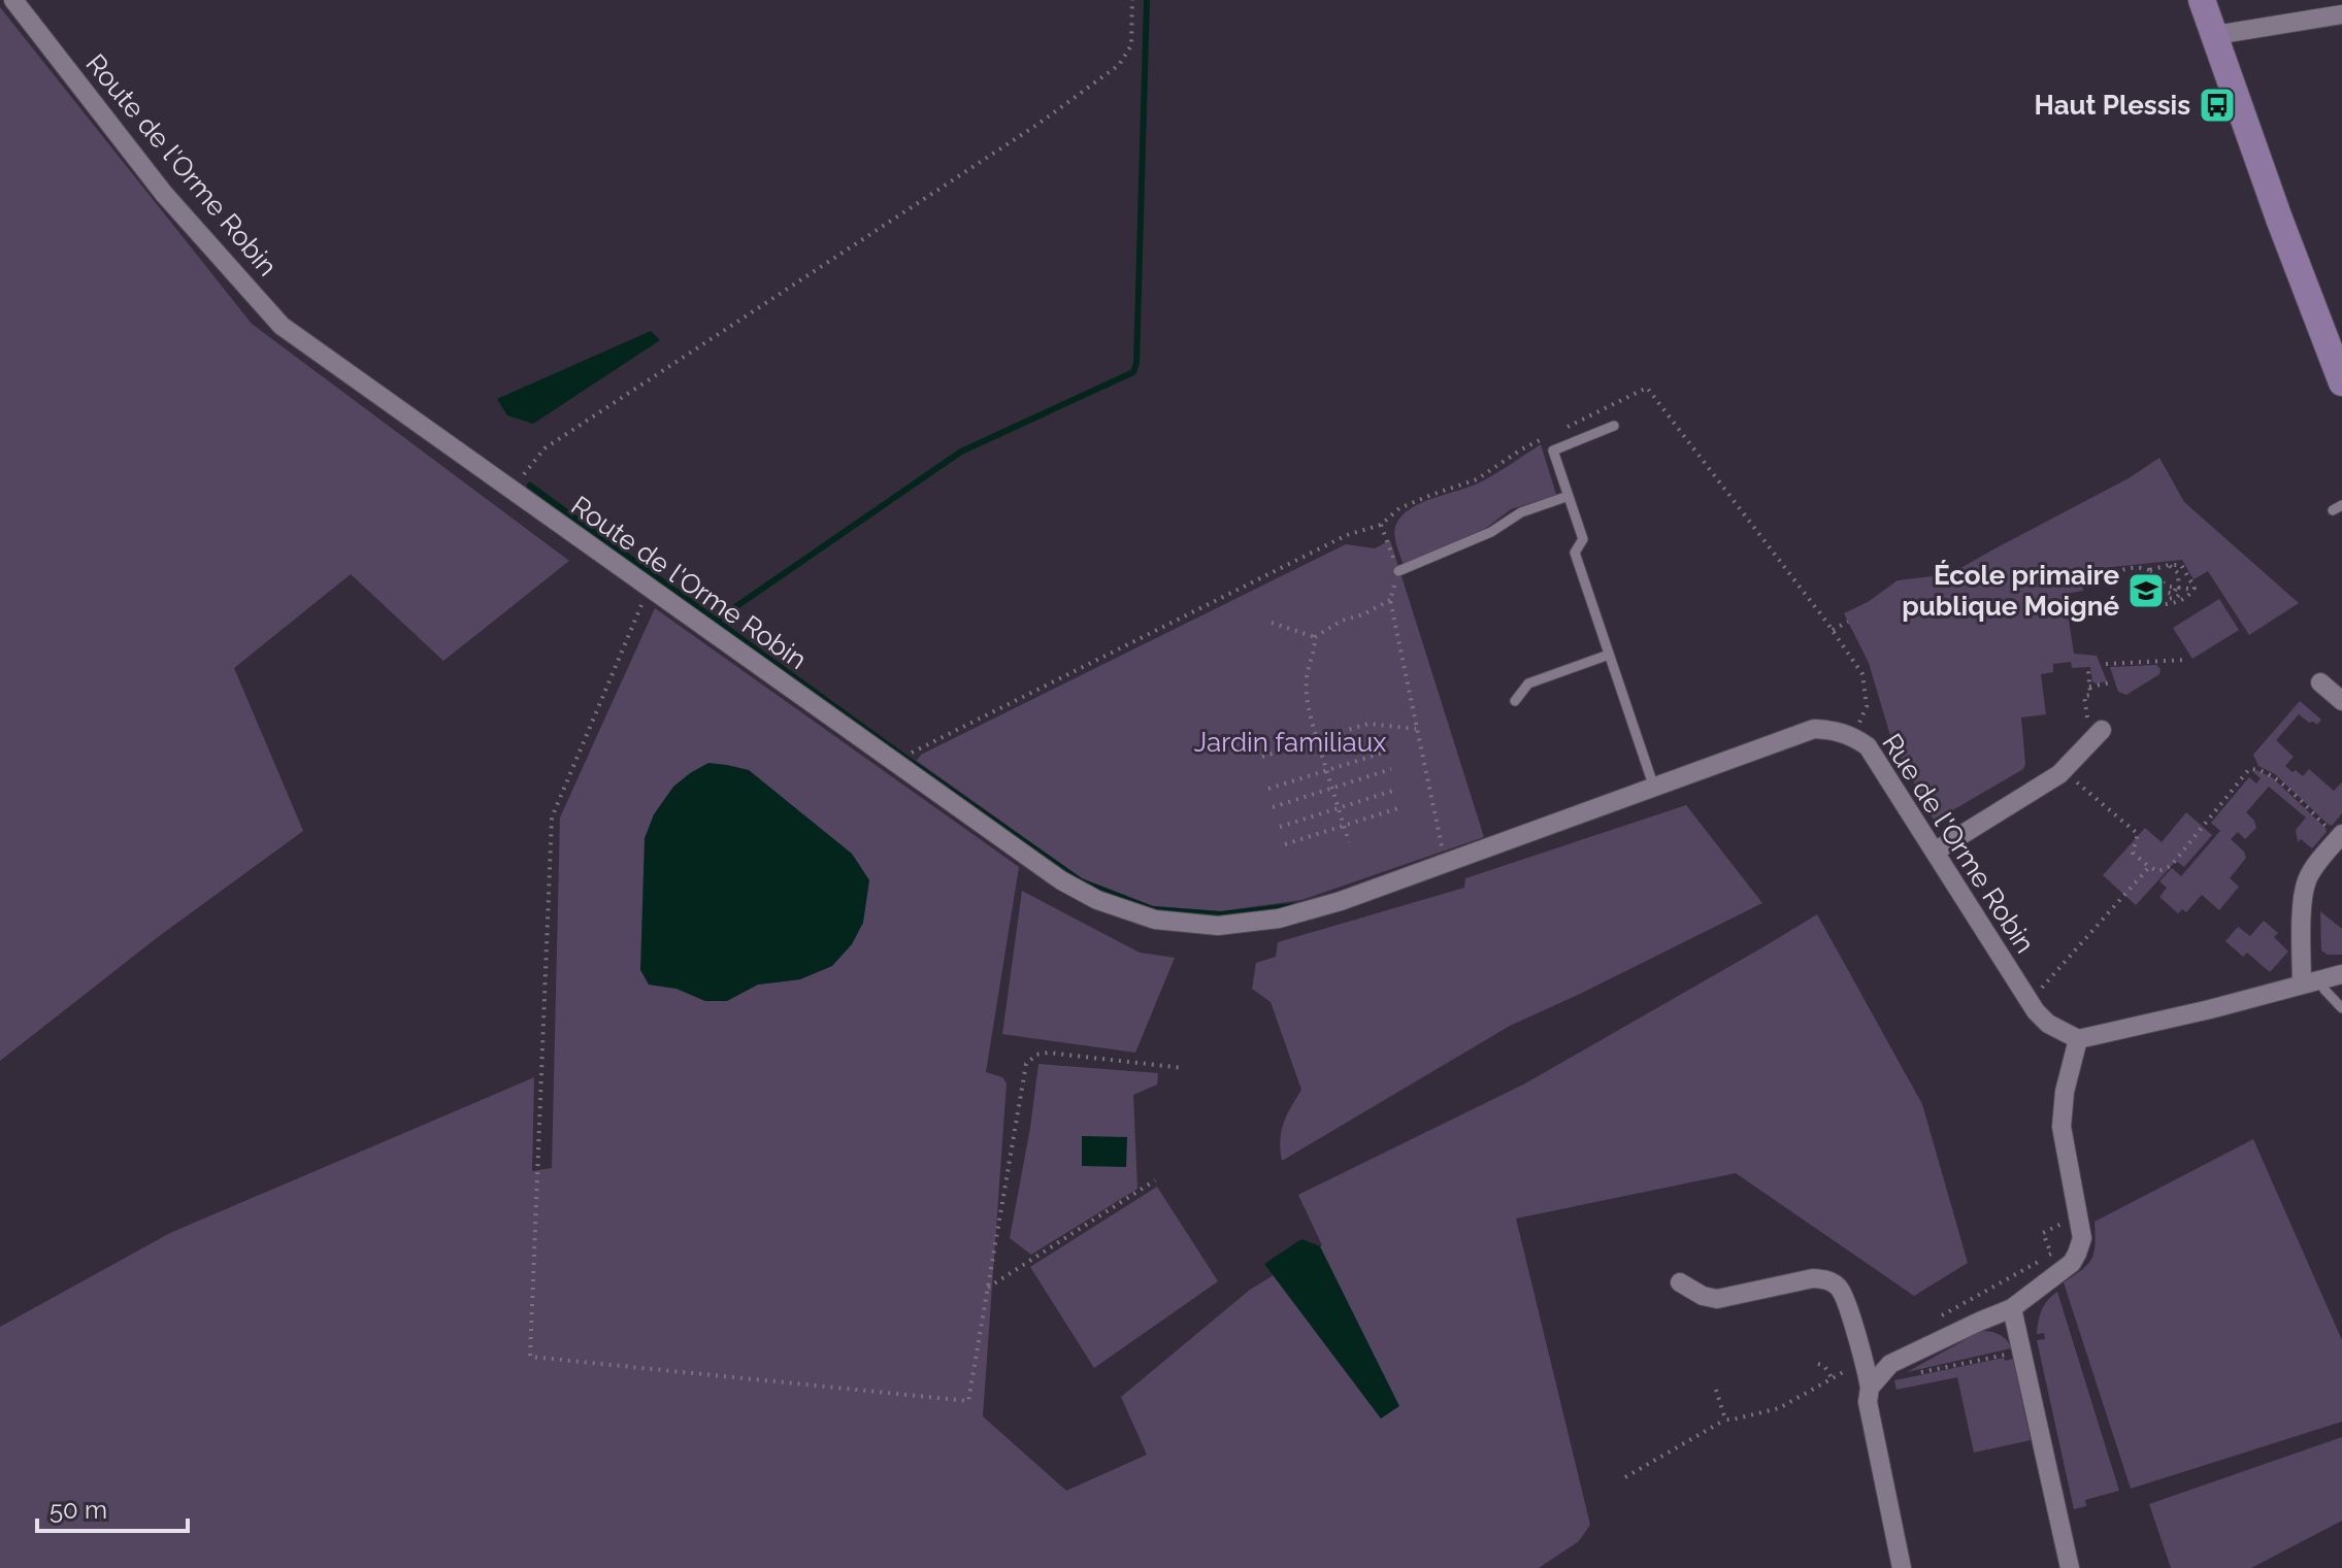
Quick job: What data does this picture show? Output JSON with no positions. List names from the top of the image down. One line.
{"streets":{"street":["Route de l'Orme Robin","Rue de l'Orme Robin"]},"crossings":[["Route de l'Orme Robin","Rue de l'Orme Robin"]],"parks":["Jardin familiaux"],"places":{"bus stop":["Haut Plessis"],"school or university":["École primaire publique Moigné"]},"scale_bar":"50 m"}
